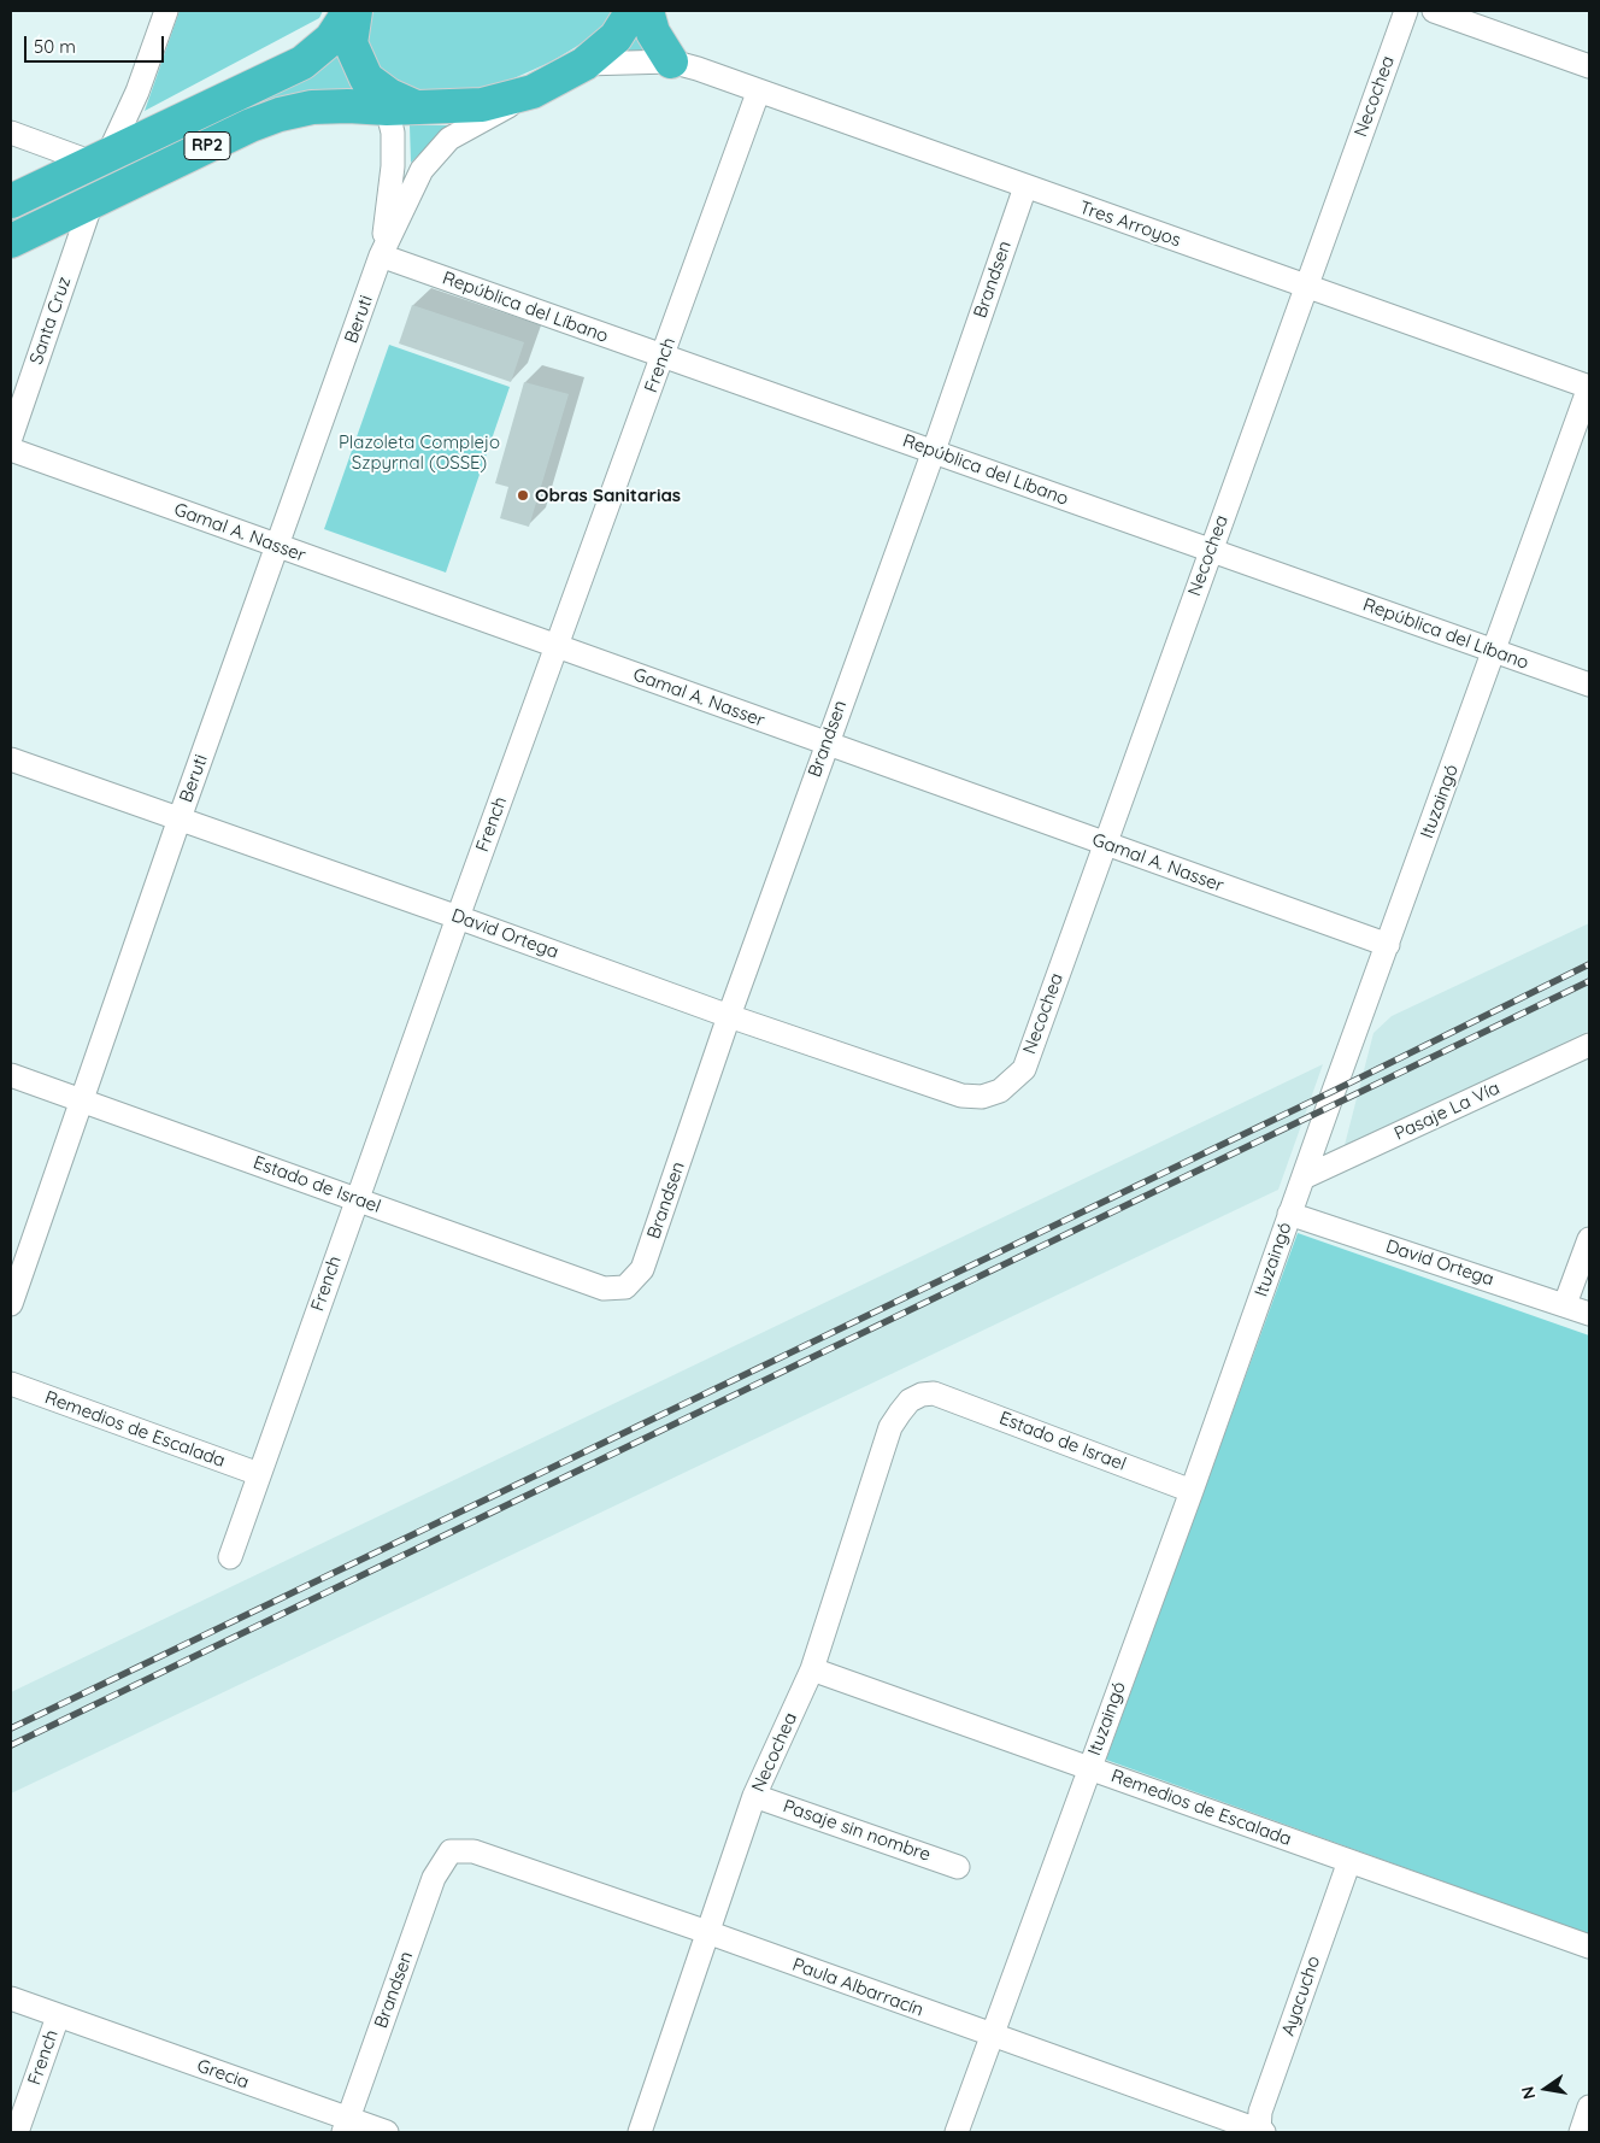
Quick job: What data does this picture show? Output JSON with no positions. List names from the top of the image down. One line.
{"streets":{"highway":["RP2"],"street":["Necochea","Tres Arroyos","Brandsen","República del Líbano","Beruti","Santa Cruz","French","Gamal A. Nasser","Ituzaingó","David Ortega","Pasaje La Vía","Estado de Israel","Remedios de Escalada","Pasaje sin nombre","Paula Albarracín","Ayacucho","Grecia"]},"crossings":[["Necochea","Tres Arroyos"],["Necochea","República del Líbano"],["Necochea","Gamal A. Nasser"],["Necochea","David Ortega"],["Necochea","Estado de Israel"],["Necochea","Remedios de Escalada"],["Necochea","Pasaje sin nombre"],["Necochea","Paula Albarracín"],["RP2","Beruti"],["RP2","Santa Cruz"],["Tres Arroyos","Brandsen"],["Tres Arroyos","French"],["Tres Arroyos","Ituzaingó"],["Brandsen","República del Líbano"],["Brandsen","Gamal A. Nasser"],["Brandsen","David Ortega"],["Brandsen","Estado de Israel"],["Brandsen","Paula Albarracín"],["Brandsen","Grecia"],["República del Líbano","Beruti"],["República del Líbano","French"],["República del Líbano","Ituzaingó"],["Beruti","Gamal A. Nasser"],["Beruti","David Ortega"],["Beruti","Estado de Israel"],["French","Gamal A. Nasser"],["French","David Ortega"],["French","Estado de Israel"],["French","Remedios de Escalada"],["French","Grecia"],["Gamal A. Nasser","Ituzaingó"],["Ituzaingó","David Ortega"],["Ituzaingó","Pasaje La Vía"],["Ituzaingó","Estado de Israel"],["Ituzaingó","Remedios de Escalada"],["Ituzaingó","Paula Albarracín"],["Remedios de Escalada","Ayacucho"],["Paula Albarracín","Ayacucho"]],"parks":["Plazoleta Complejo Szpyrnal (OSSE)"],"places":["Obras Sanitarias"],"scale_bar":"50 m","north":"left"}
